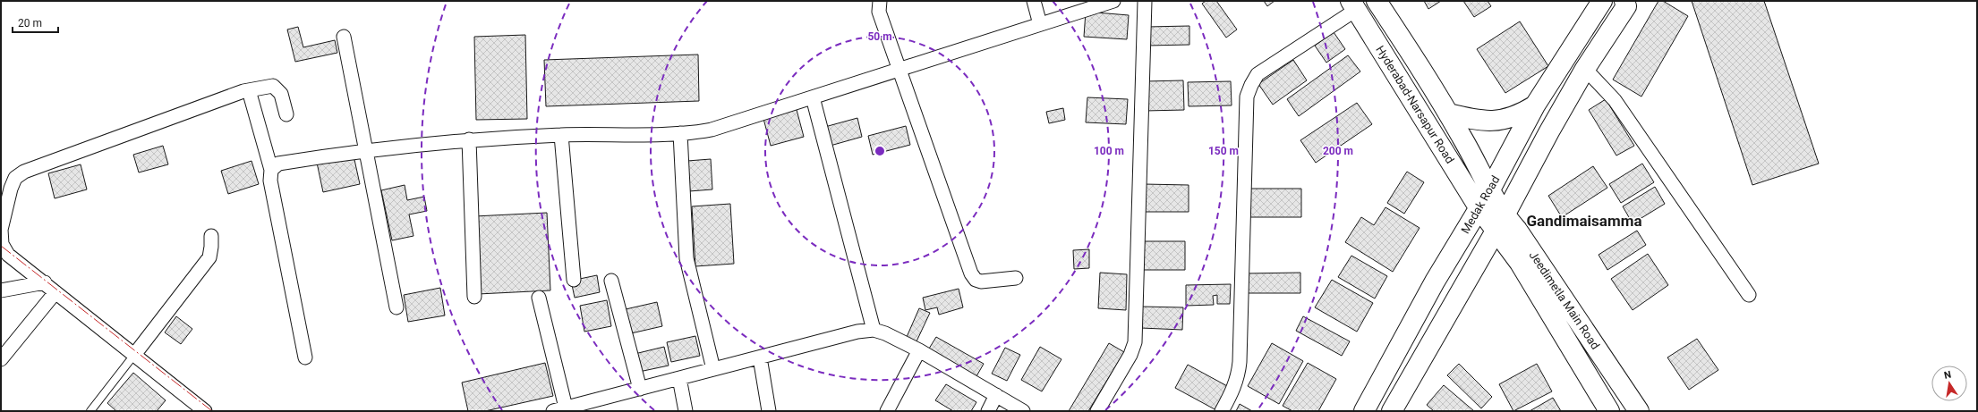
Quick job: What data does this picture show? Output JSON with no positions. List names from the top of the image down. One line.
{"streets":{"main road":["Hyderabad-Narsapur Road","Medak Road","Jeedimetla Main Road"]},"crossings":[["Hyderabad-Narsapur Road","Medak Road"],["Hyderabad-Narsapur Road","Jeedimetla Main Road"],["Medak Road","Jeedimetla Main Road"]],"districts":["Gandimaisamma"],"scale_bar":"20 m","north":"top","rings":["50 m","100 m","150 m","200 m"]}
